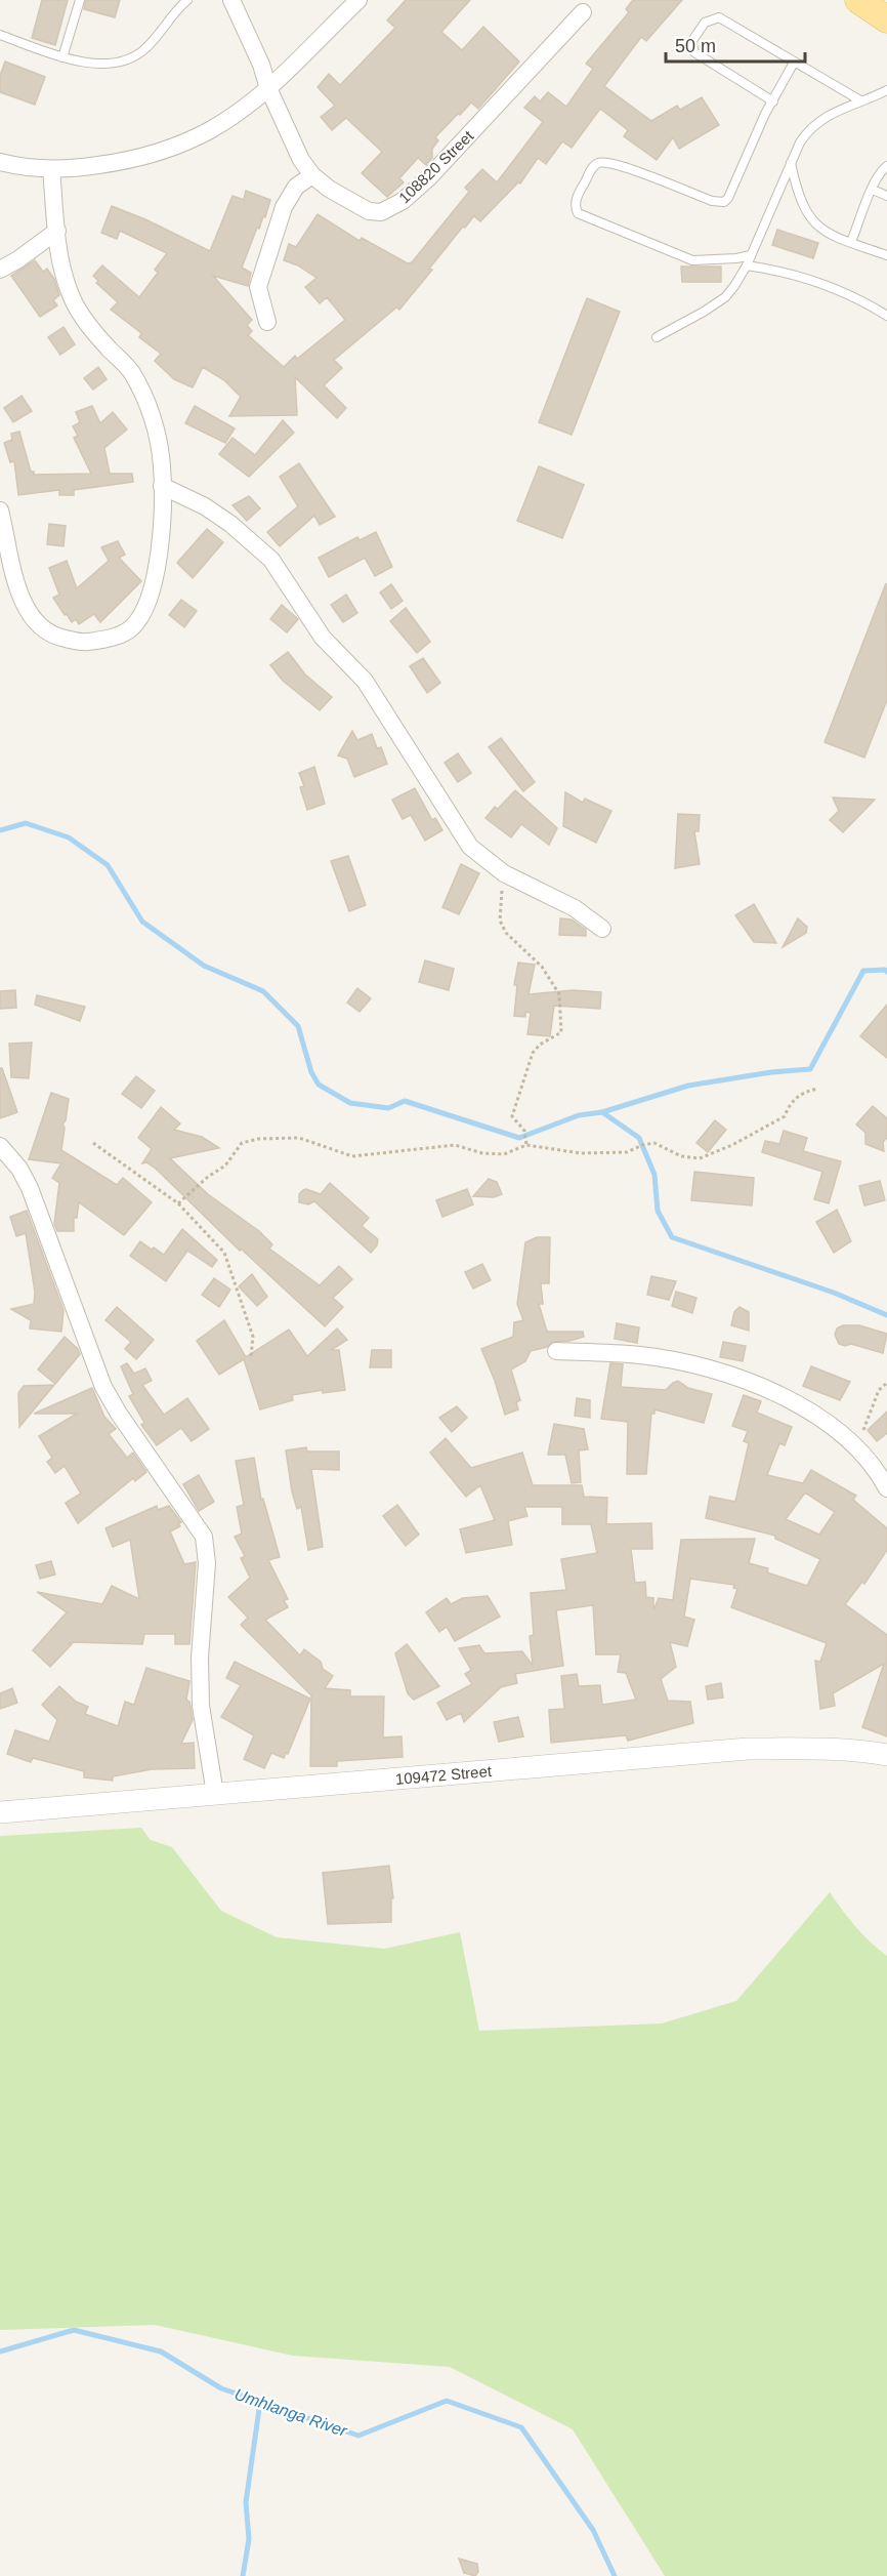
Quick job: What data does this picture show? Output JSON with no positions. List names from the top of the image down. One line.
{"streets":{"street":["108820 Street","109472 Street"]},"water":["Umhlanga River"],"scale_bar":"50 m"}
